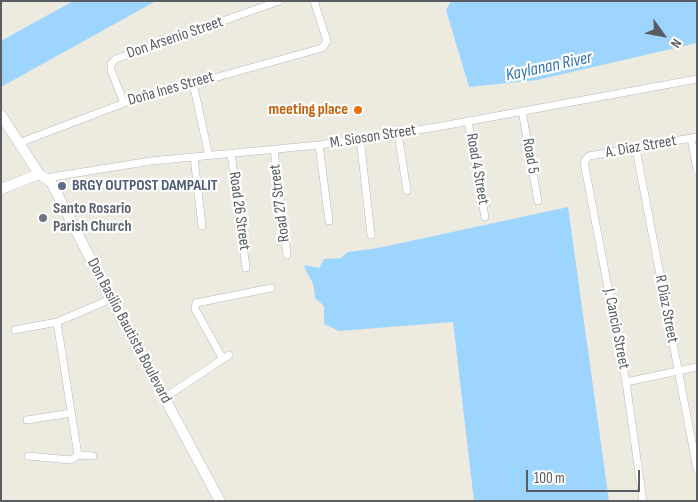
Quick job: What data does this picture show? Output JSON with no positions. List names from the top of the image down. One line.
{"streets":{"main road":["Don Basilio Bautista Boulevard"],"street":["Don Arsenio Street","Doña Ines Street","M. Sioson Street","A. Diaz Street","Road 5","Road 4 Street","Road 27 Street","Road 26 Street","R Diaz Street","J. Cancio Street"]},"crossings":[["Don Arsenio Street","Doña Ines Street"],["Doña Ines Street","Don Basilio Bautista Boulevard"],["M. Sioson Street","Road 5"],["M. Sioson Street","Road 4 Street"],["M. Sioson Street","Road 27 Street"],["M. Sioson Street","Road 26 Street"],["M. Sioson Street","Don Basilio Bautista Boulevard"],["A. Diaz Street","R Diaz Street"],["A. Diaz Street","J. Cancio Street"]],"water":["Kaylanan River"],"places":["meeting place","BRGY OUTPOST DAMPALIT","Santo Rosario Parish Church"],"scale_bar":"100 m","north":"bottom right"}
